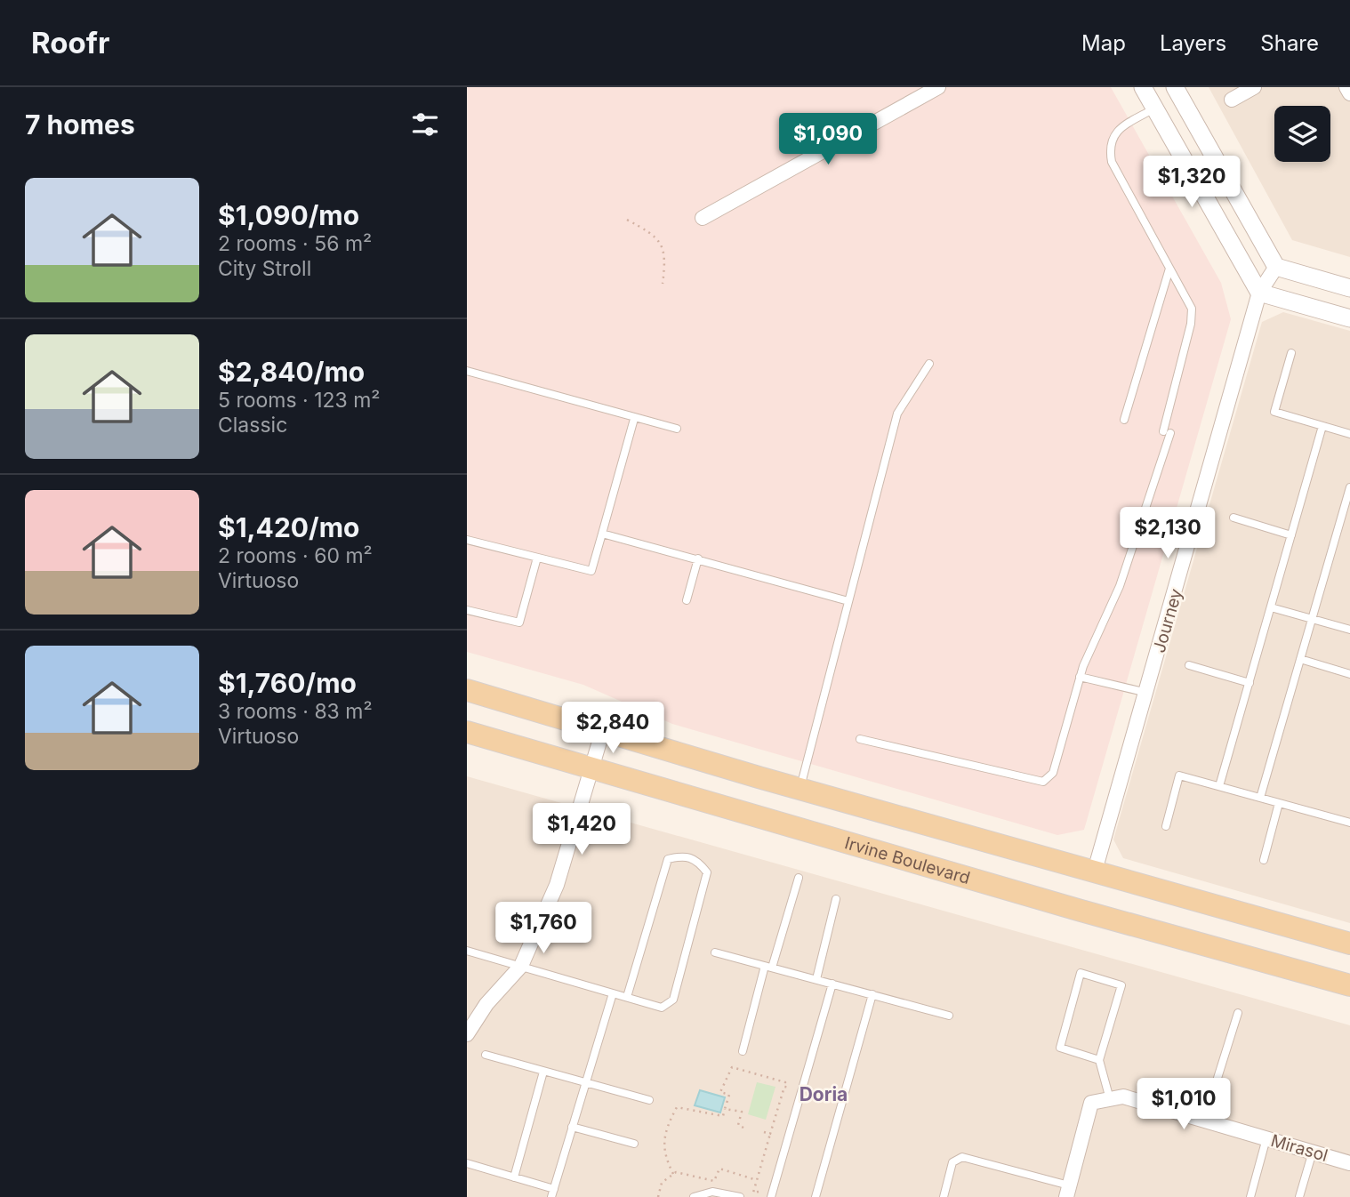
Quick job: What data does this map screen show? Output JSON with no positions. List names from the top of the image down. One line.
{"streets":{"main road":["Irvine Boulevard"],"street":["Journey","Mirasol"]},"districts":["Doria"],"page":{"header":"Roofr","nav":["Map","Layers","Share"],"heading":"7 homes","price":["$1,090","$1,320","$2,130","$2,840","$1,420","$1,760","$1,010"],"list":[{"name":"$1,090/mo","note":"2 rooms · 56 m² · City Stroll"},{"name":"$2,840/mo","note":"5 rooms · 123 m² · Classic"},{"name":"$1,420/mo","note":"2 rooms · 60 m² · Virtuoso"},{"name":"$1,760/mo","note":"3 rooms · 83 m² · Virtuoso"}]}}
